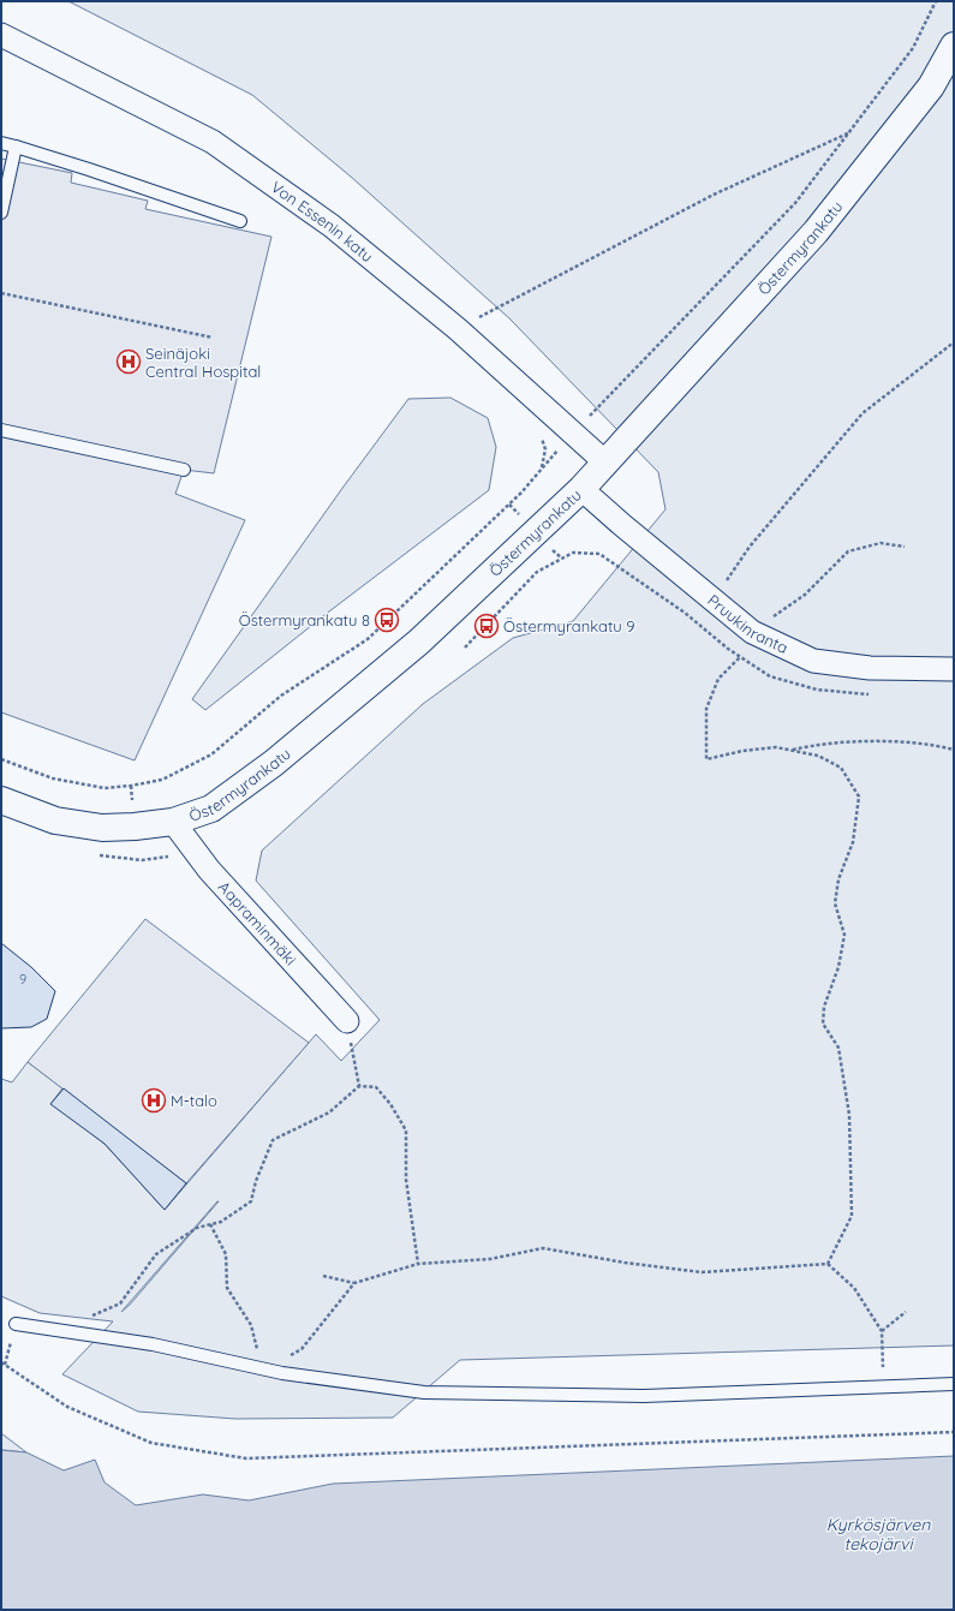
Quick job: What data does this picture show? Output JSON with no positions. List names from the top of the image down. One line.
{"streets":{"street":["Von Essenin katu","Östermyrankatu","Pruukinranta","Aapraminmäki"]},"crossings":[["Von Essenin katu","Östermyrankatu"],["Östermyrankatu","Pruukinranta"],["Östermyrankatu","Aapraminmäki"]],"water":["Kyrkösjärven tekojärvi"],"places":{"hospital":["Seinäjoki Central Hospital","M-talo"],"bus stop":["Östermyrankatu 8","Östermyrankatu 9"]},"house_numbers":["9"]}
